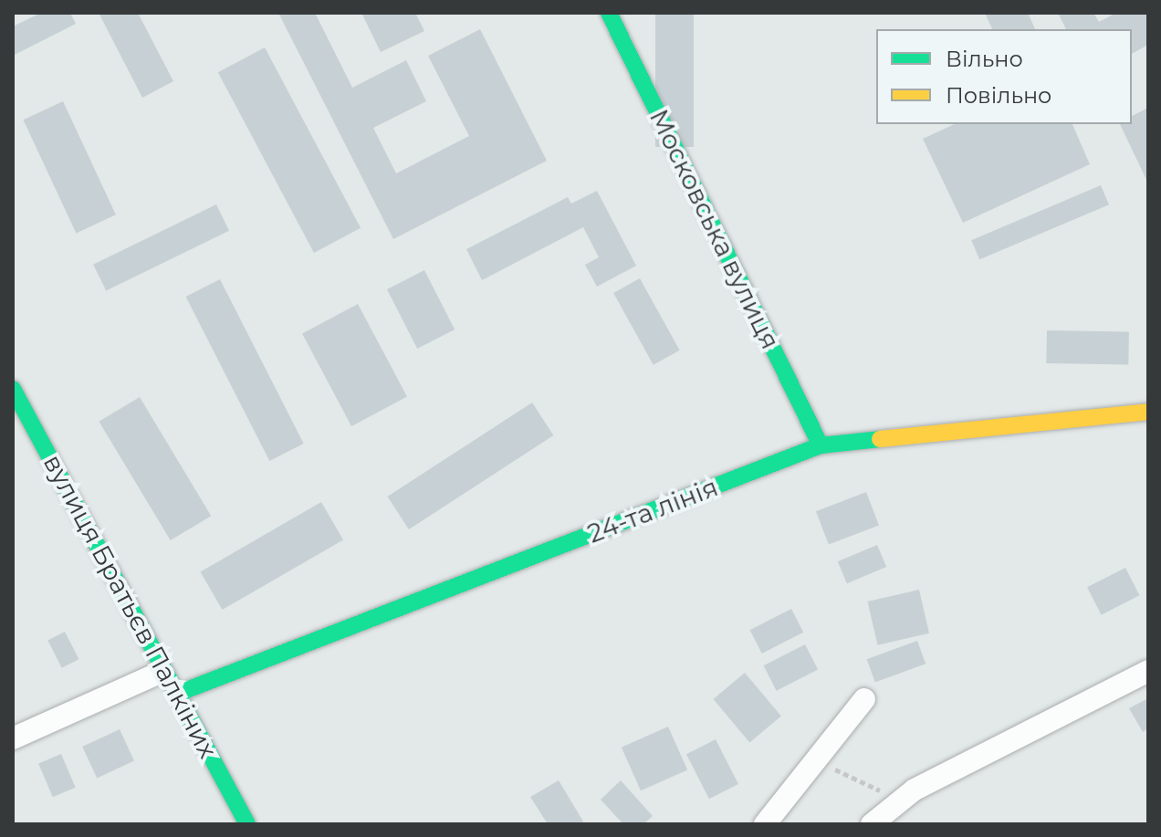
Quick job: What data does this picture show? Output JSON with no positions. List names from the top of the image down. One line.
{"streets":{"street":["Московська вулиця","24-та лінія","вулиця Братьєв Палкіних"]},"crossings":[["Московська вулиця","24-та лінія"],["24-та лінія","вулиця Братьєв Палкіних"]],"legend":["Вільно","Повільно"]}
